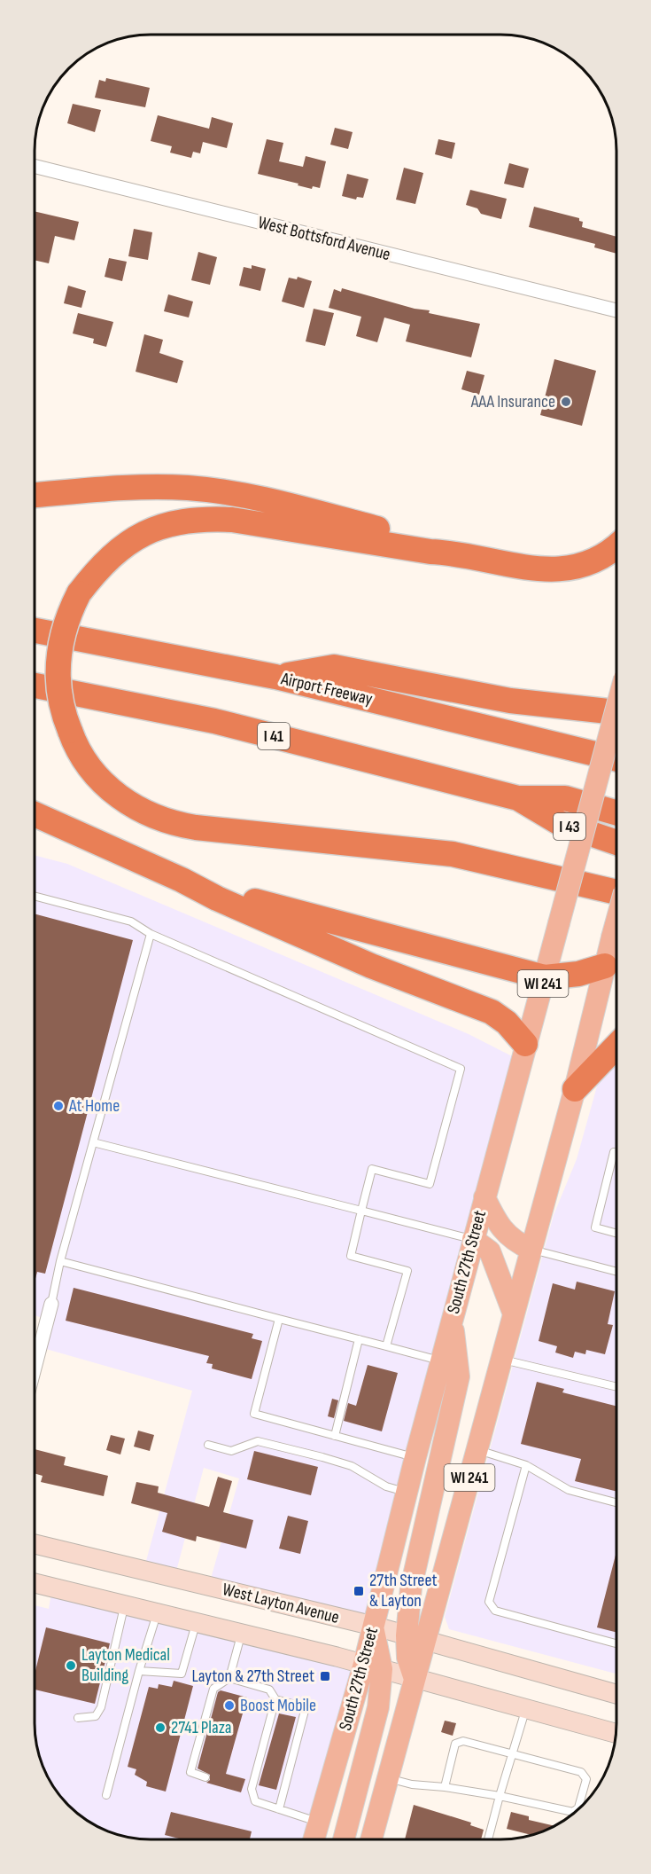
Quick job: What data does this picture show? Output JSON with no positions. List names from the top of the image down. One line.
{"streets":{"highway":["Airport Freeway","I 41","I 43"],"main road":["WI 241","South 27th Street","West Layton Avenue"],"street":["West Bottsford Avenue"]},"crossings":[["I 41","I 43"],["WI 241","West Layton Avenue"],["South 27th Street","West Layton Avenue"]],"places":{"other":["AAA Insurance","At Home","Layton Medical Building","Boost Mobile","2741 Plaza"],"transit":["27th Street & Layton","Layton & 27th Street"]}}
